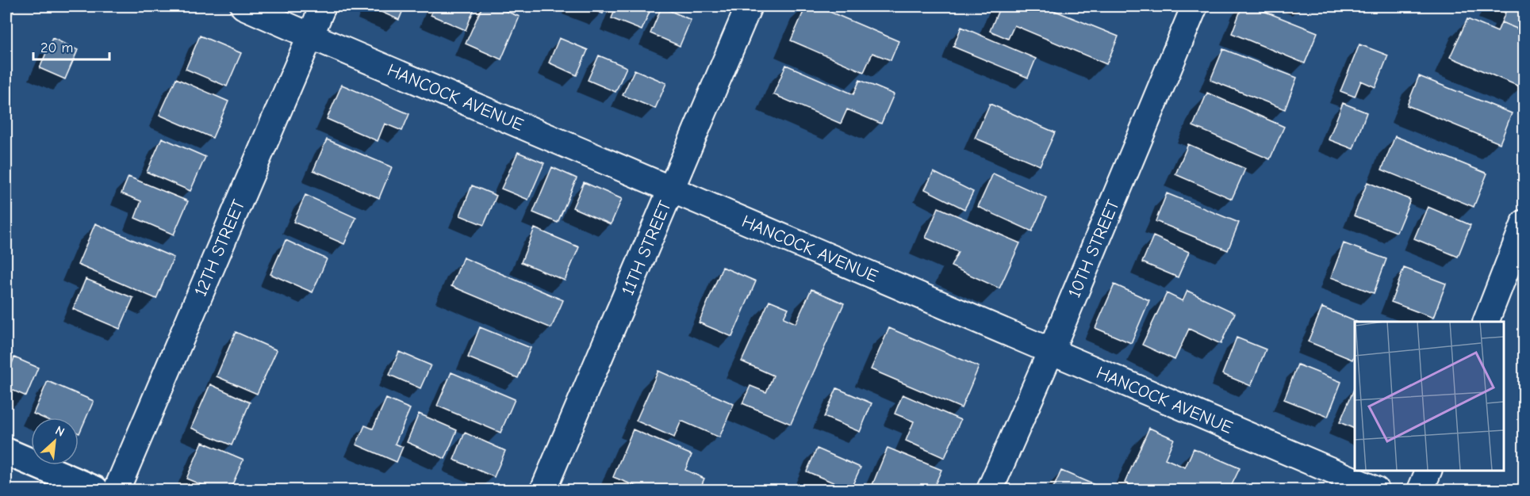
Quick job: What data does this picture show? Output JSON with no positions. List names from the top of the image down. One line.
{"streets":{"street":["HANCOCK AVENUE","12TH STREET","11TH STREET","10TH STREET"]},"crossings":[["HANCOCK AVENUE","12TH STREET"],["HANCOCK AVENUE","11TH STREET"],["HANCOCK AVENUE","10TH STREET"]],"scale_bar":"20 m","north":"top right"}
